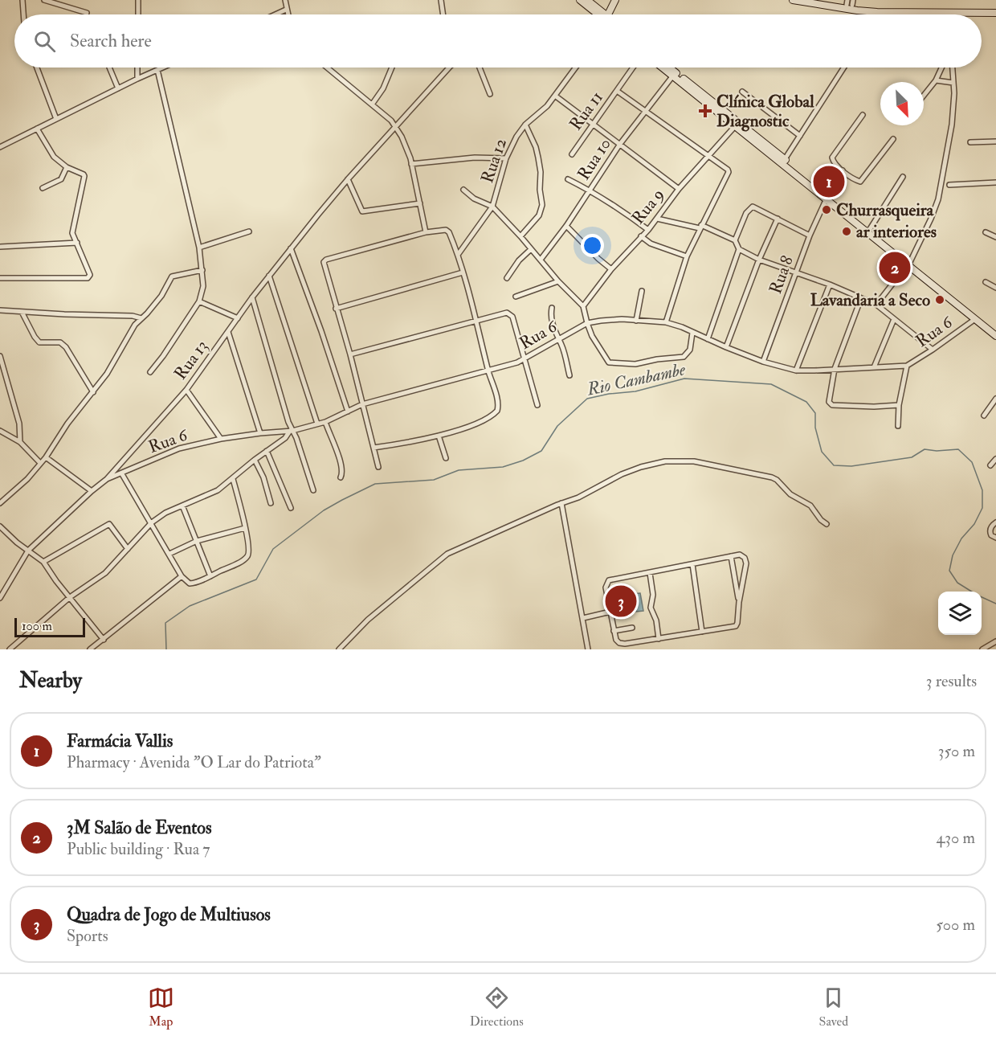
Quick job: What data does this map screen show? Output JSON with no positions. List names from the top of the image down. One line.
{"streets":{"street":["Rua 11","Rua 10","Rua 12","Rua 9","Rua 8","Rua 6","Rua 13"]},"crossings":[["Rua 8","Rua 6"],["Rua 6","Rua 13"]],"water":["Rio Cambambe"],"places":{"health":["Clínica Global Diagnostic"],"other":["Churrasqueira","ar interiores","Lavandaria a Seco"]},"scale_bar":"100 m","north":"bottom right","page":{"search":"Search here","pins":["1","2","3"],"scale":"100 m","heading":["Nearby","3 results"],"list":[{"mark":"1","name":"Farmácia Vallis","note":"Pharmacy · Avenida \"O Lar do Patriota\"","value":"350 m"},{"mark":"2","name":"3M Salão de Eventos","note":"Public building · Rua 7","value":"430 m"},{"mark":"3","name":"Quadra de Jogo de Multiusos","note":"Sports","value":"500 m"}],"nav":["Map","Directions","Saved"]}}
